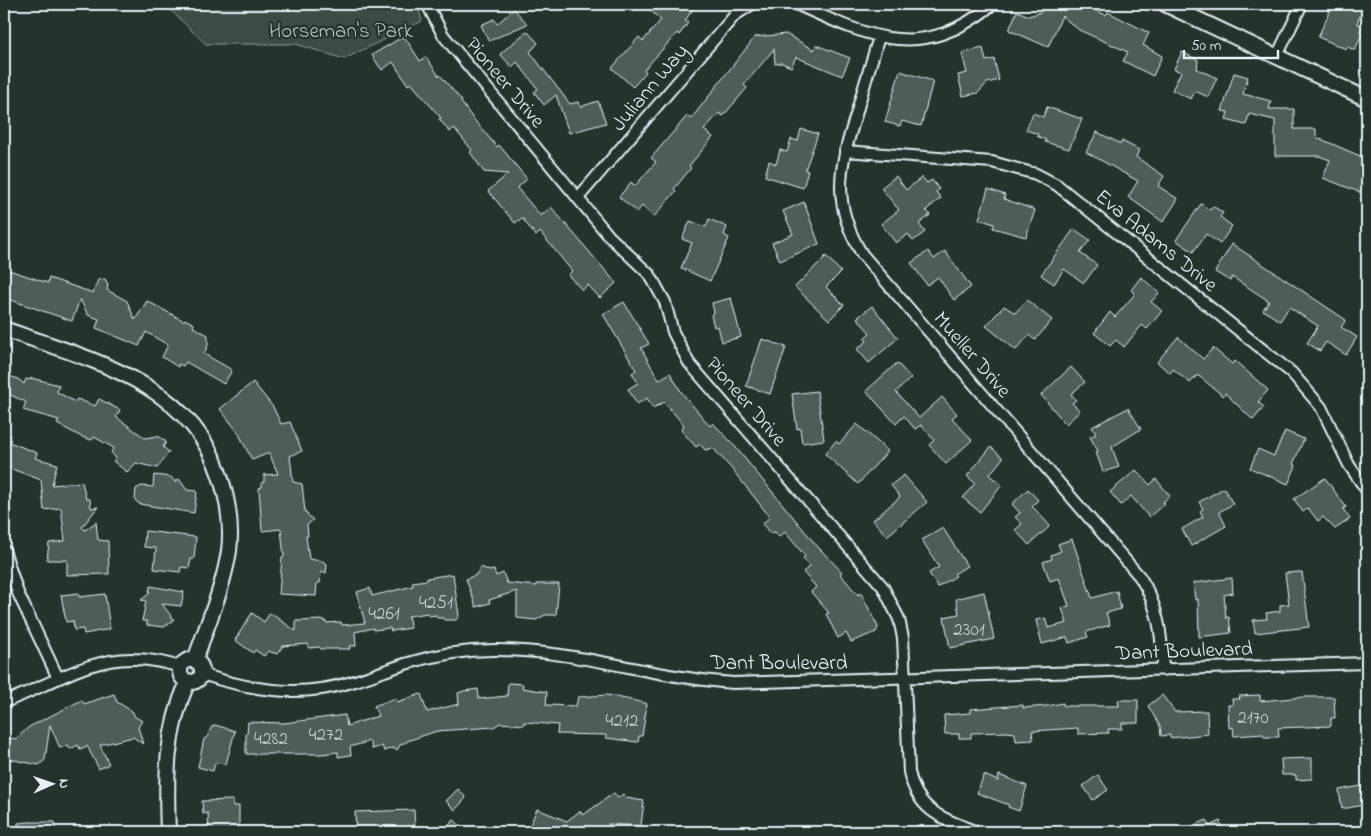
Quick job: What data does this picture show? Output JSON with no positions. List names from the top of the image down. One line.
{"streets":{"street":["Pioneer Drive","Juliann Way","Eva Adams Drive","Mueller Drive","Dant Boulevard"]},"crossings":[["Pioneer Drive","Juliann Way"],["Pioneer Drive","Dant Boulevard"],["Eva Adams Drive","Mueller Drive"],["Mueller Drive","Dant Boulevard"]],"parks":["Horseman's Park"],"house_numbers":["4251","4261","2301","2170","4212","4272","4282"],"scale_bar":"50 m","north":"right"}
